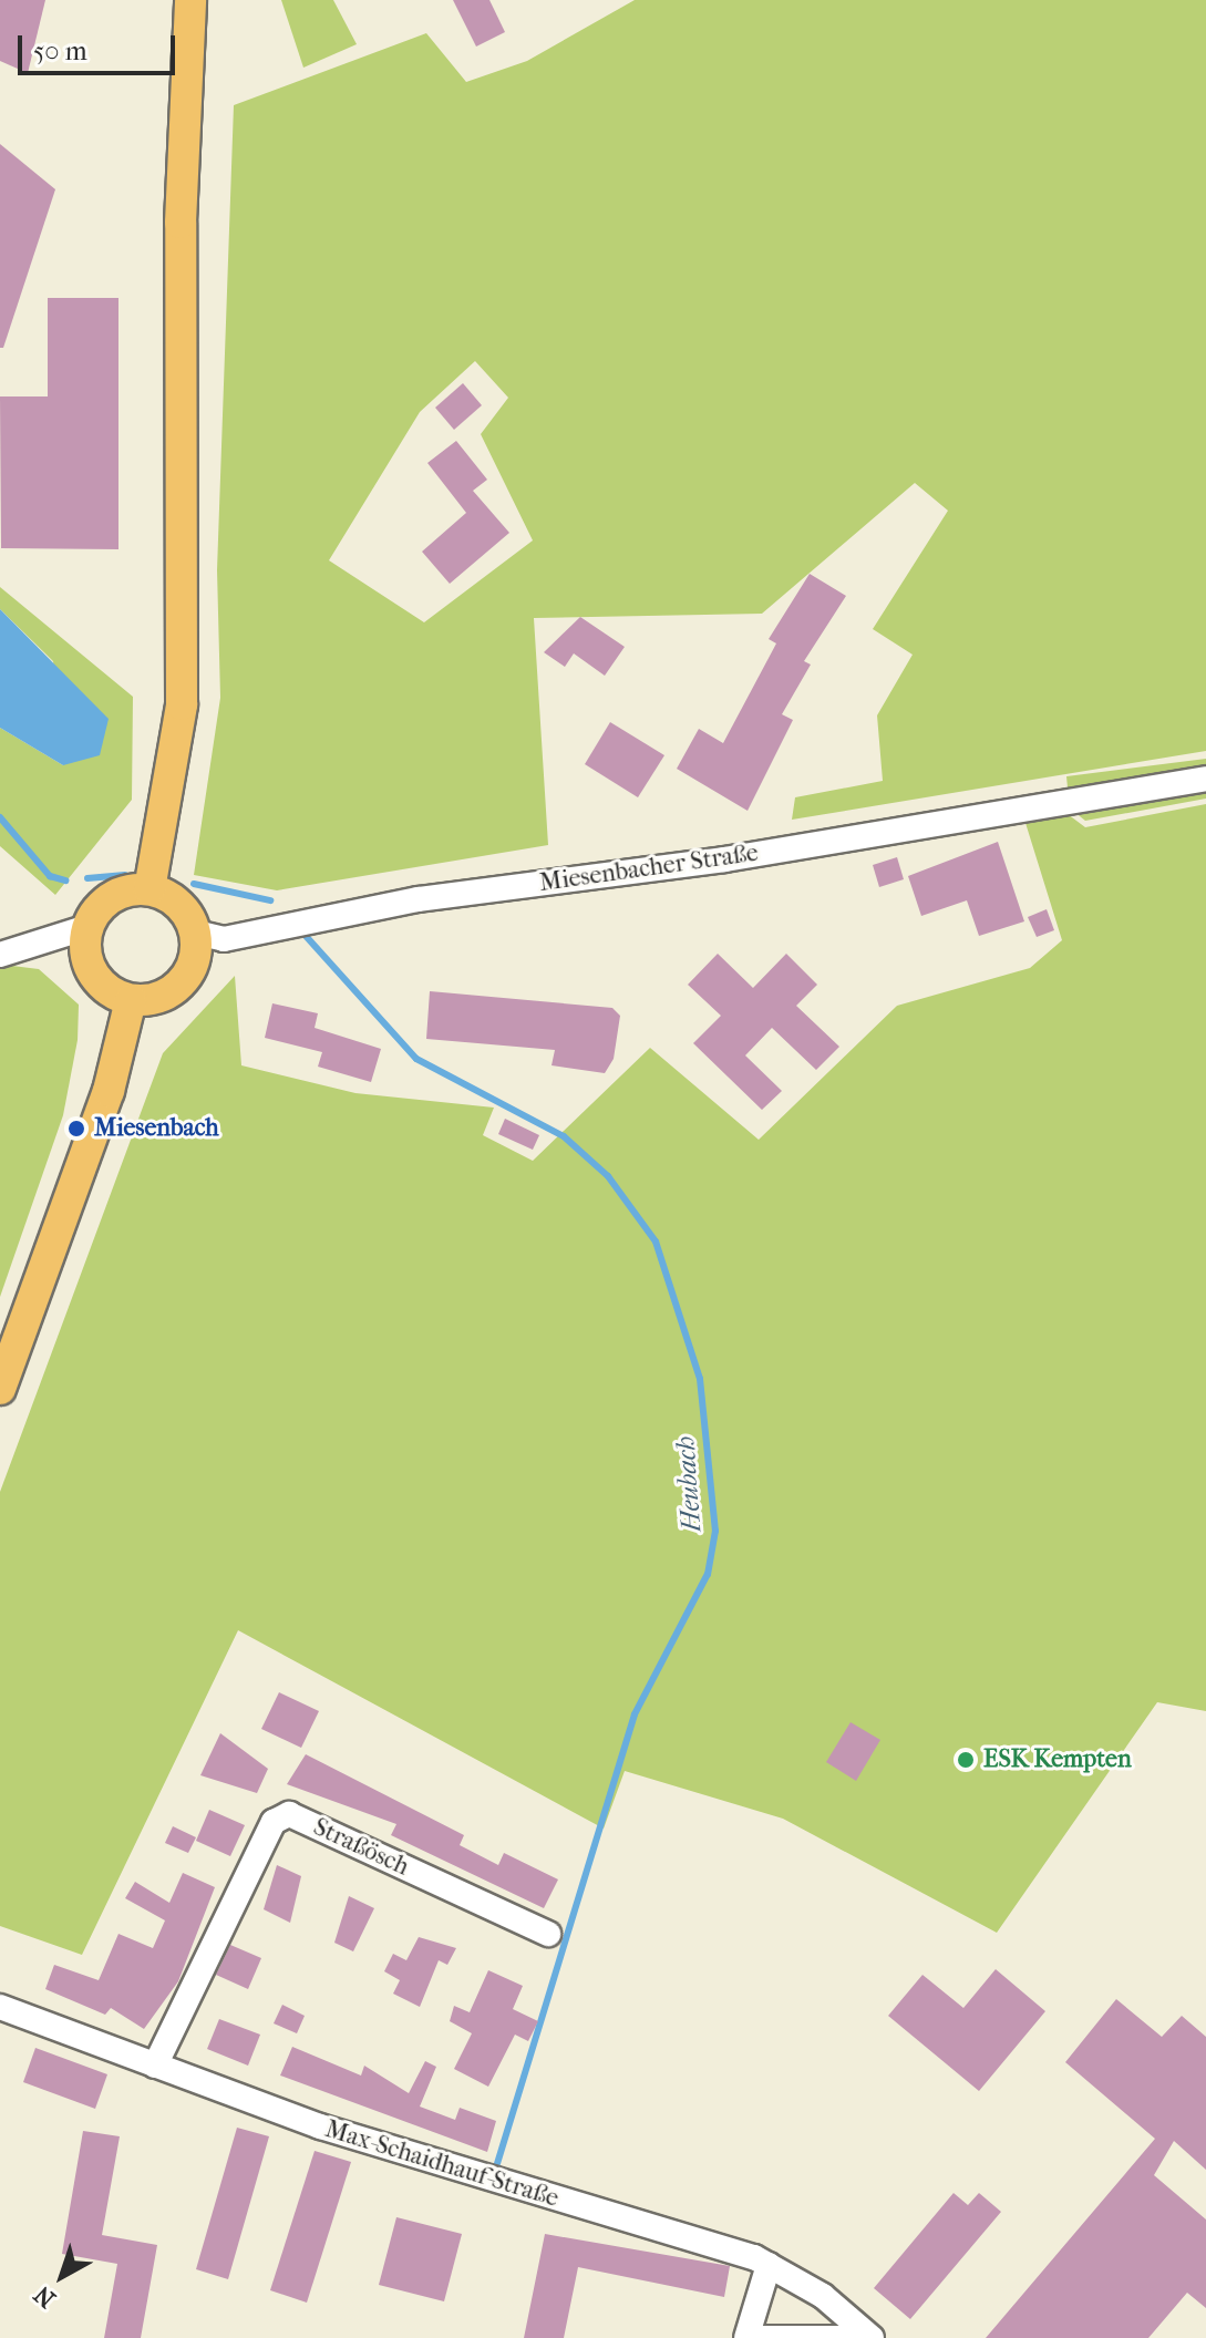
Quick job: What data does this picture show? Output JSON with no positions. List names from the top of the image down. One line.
{"streets":{"street":["Miesenbacher Straße","Straßösch","Max-Schaidhauf-Straße"]},"crossings":[["Straßösch","Max-Schaidhauf-Straße"]],"water":["Heubach"],"places":["Miesenbach","ESK Kempten"],"scale_bar":"50 m","north":"bottom left"}
